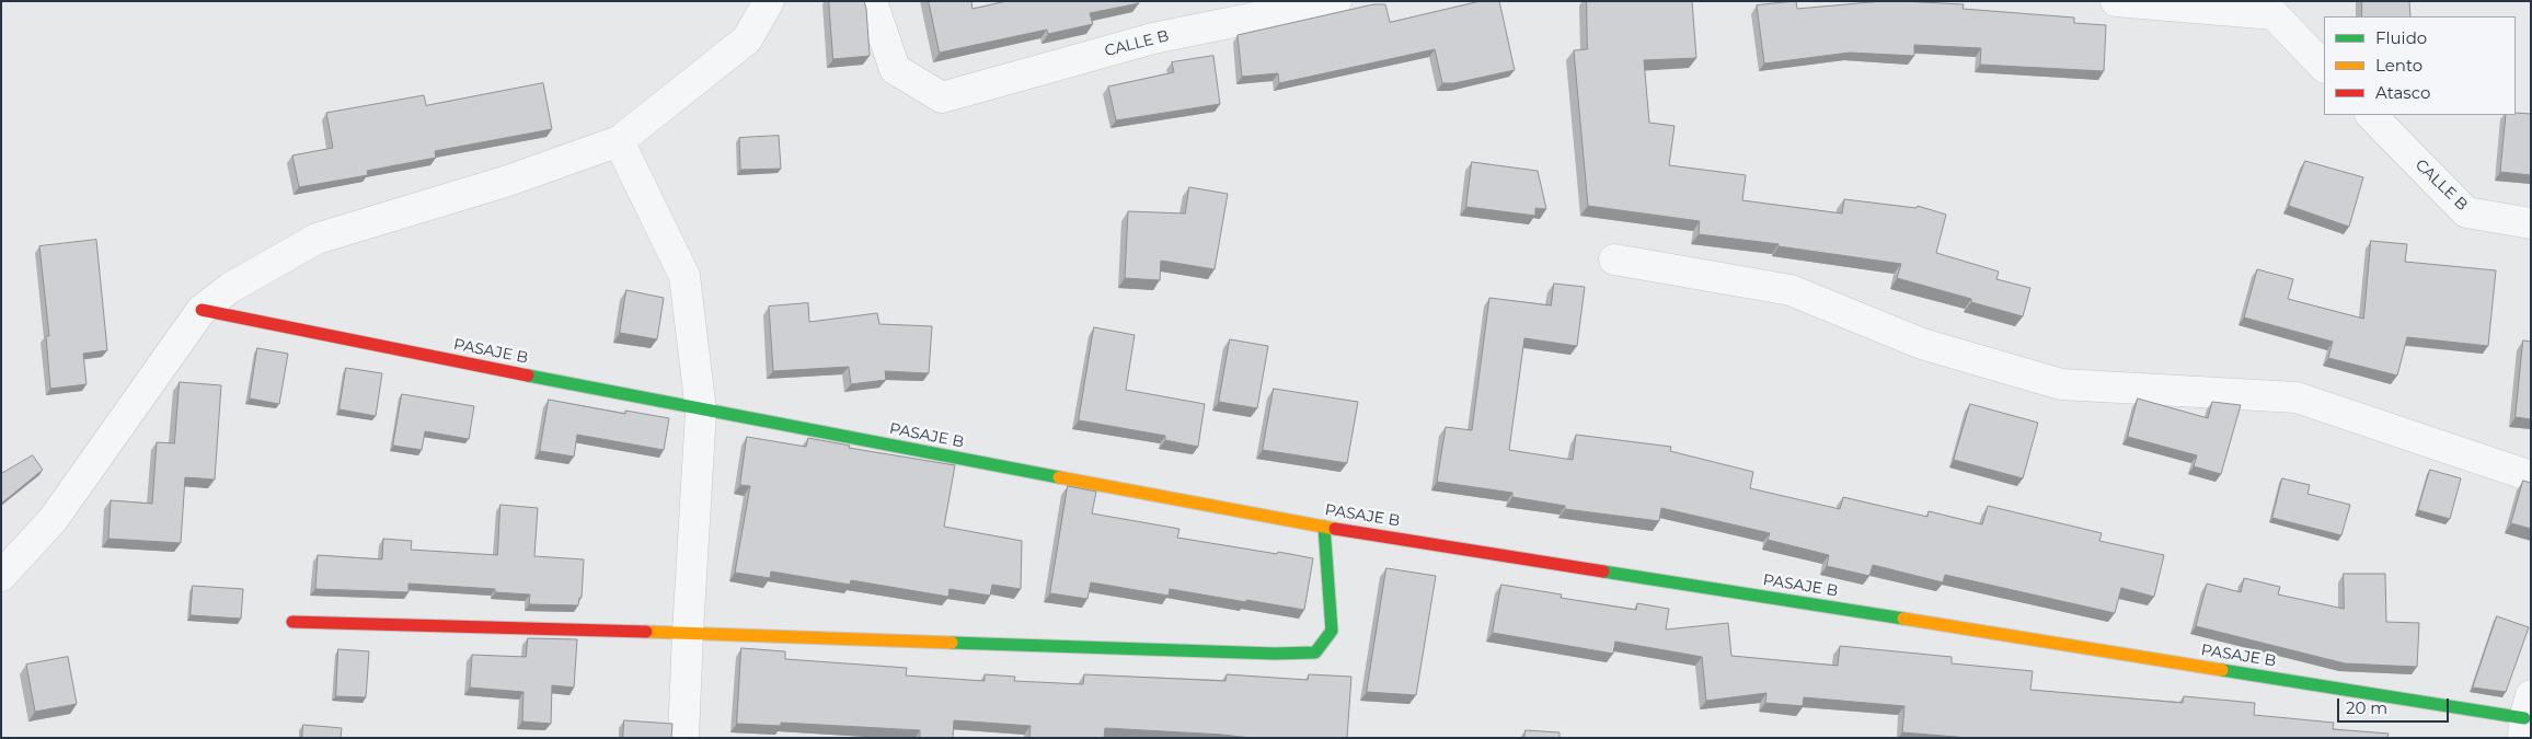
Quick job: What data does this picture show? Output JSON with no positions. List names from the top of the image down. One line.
{"streets":{"street":["CALLE B","PASAJE B"]},"legend":["Fluido","Lento","Atasco"],"scale_bar":"20 m"}
